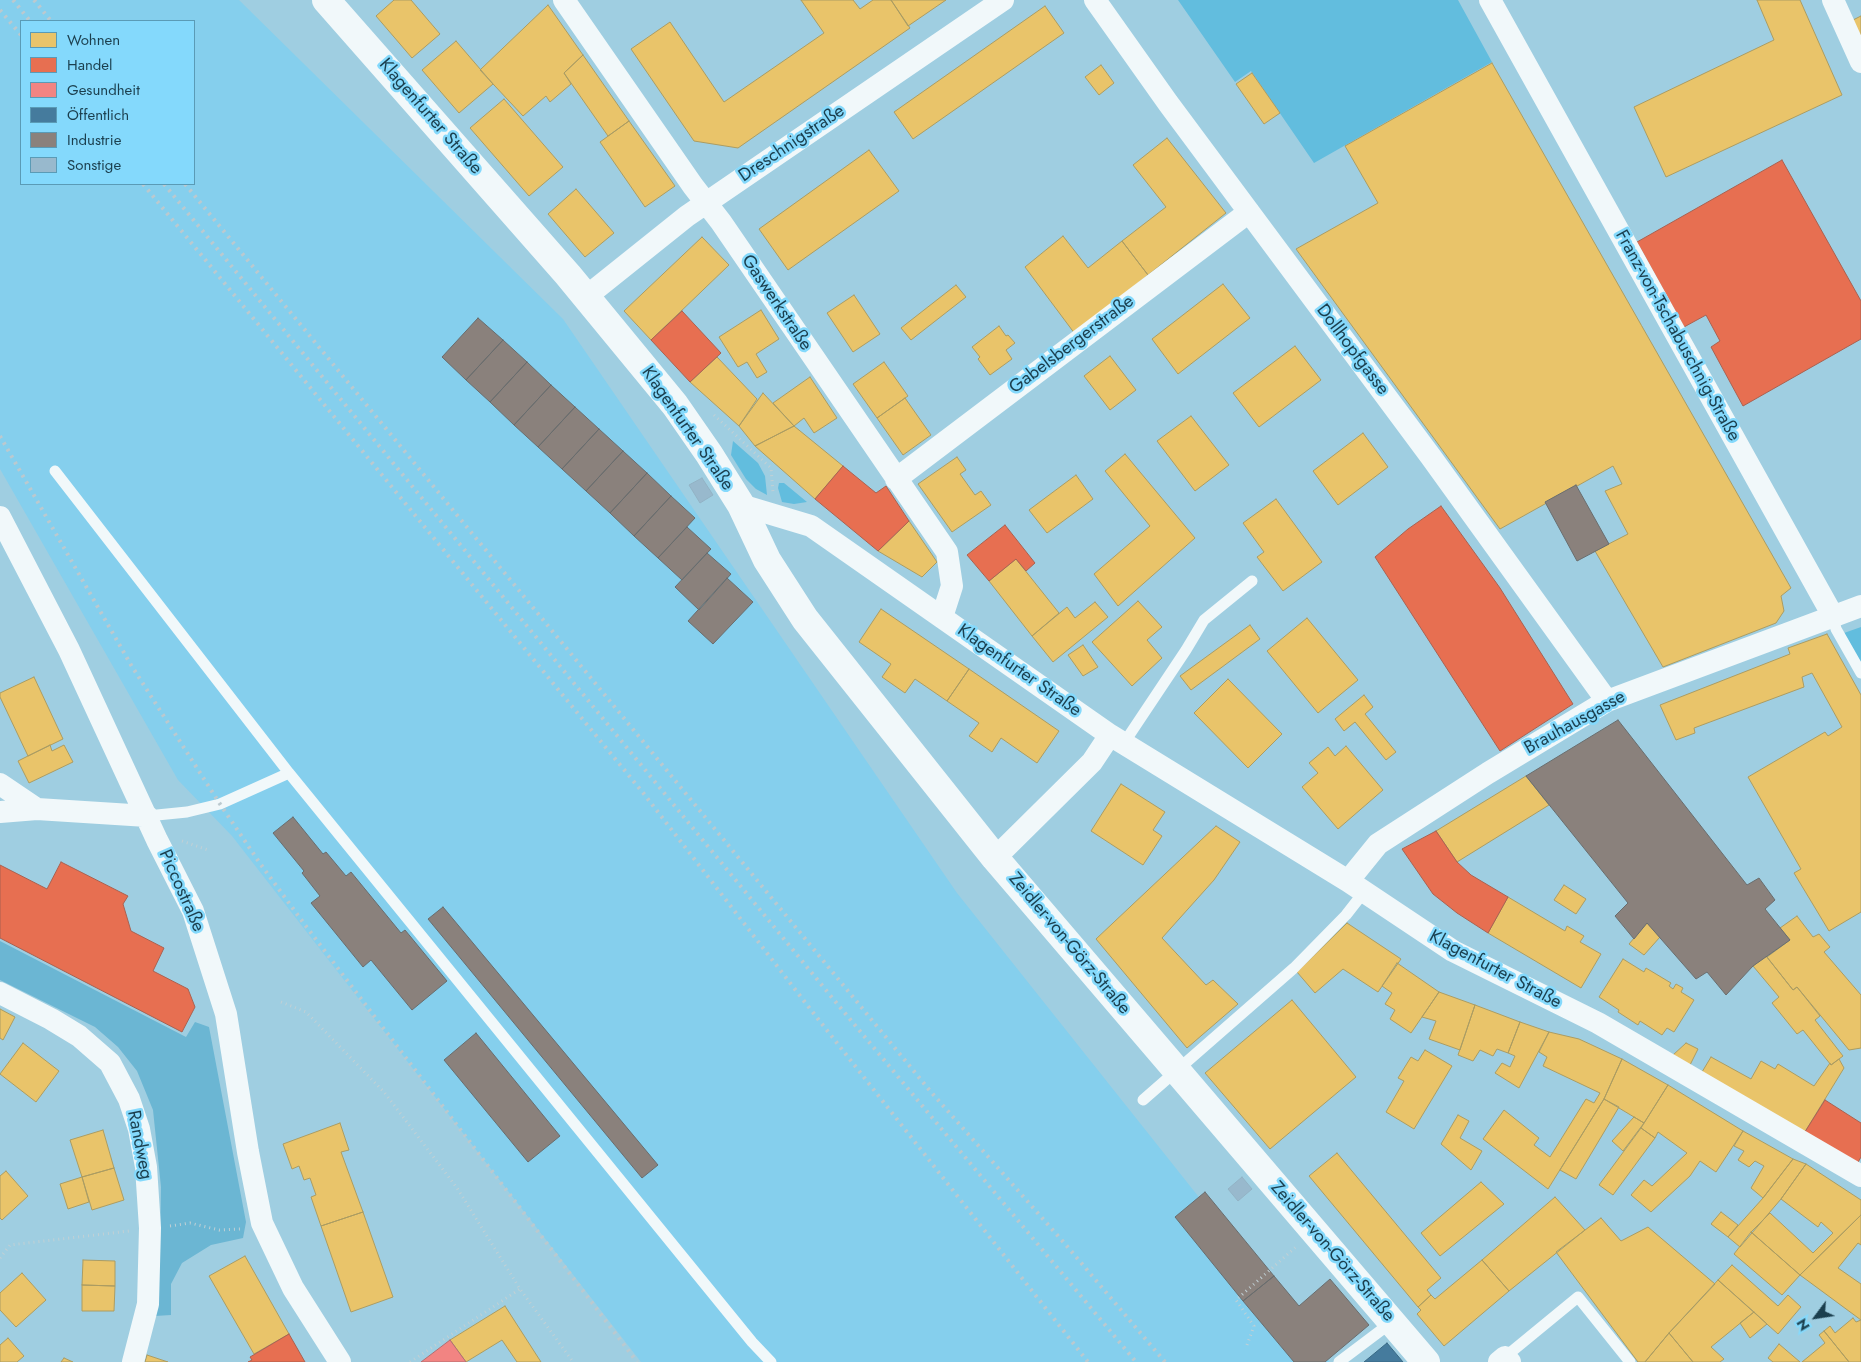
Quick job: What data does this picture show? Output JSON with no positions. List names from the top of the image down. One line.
{"streets":{"street":["Klagenfurter Straße","Dreschnigstraße","Gaswerkstraße","Franz-von-Tschabuschnig-Straße","Gabelsbergerstraße","Dollhopfgasse","Brauhausgasse","Piccostraße","Zeidler-von-Görz-Straße","Randweg"]},"crossings":[["Klagenfurter Straße","Dreschnigstraße"],["Klagenfurter Straße","Gaswerkstraße"],["Klagenfurter Straße","Brauhausgasse"],["Klagenfurter Straße","Zeidler-von-Görz-Straße"],["Dreschnigstraße","Gaswerkstraße"],["Gaswerkstraße","Gabelsbergerstraße"],["Franz-von-Tschabuschnig-Straße","Brauhausgasse"],["Gabelsbergerstraße","Dollhopfgasse"],["Dollhopfgasse","Brauhausgasse"]],"legend":["Wohnen","Handel","Gesundheit","Öffentlich","Industrie","Sonstige"],"north":"bottom left"}
